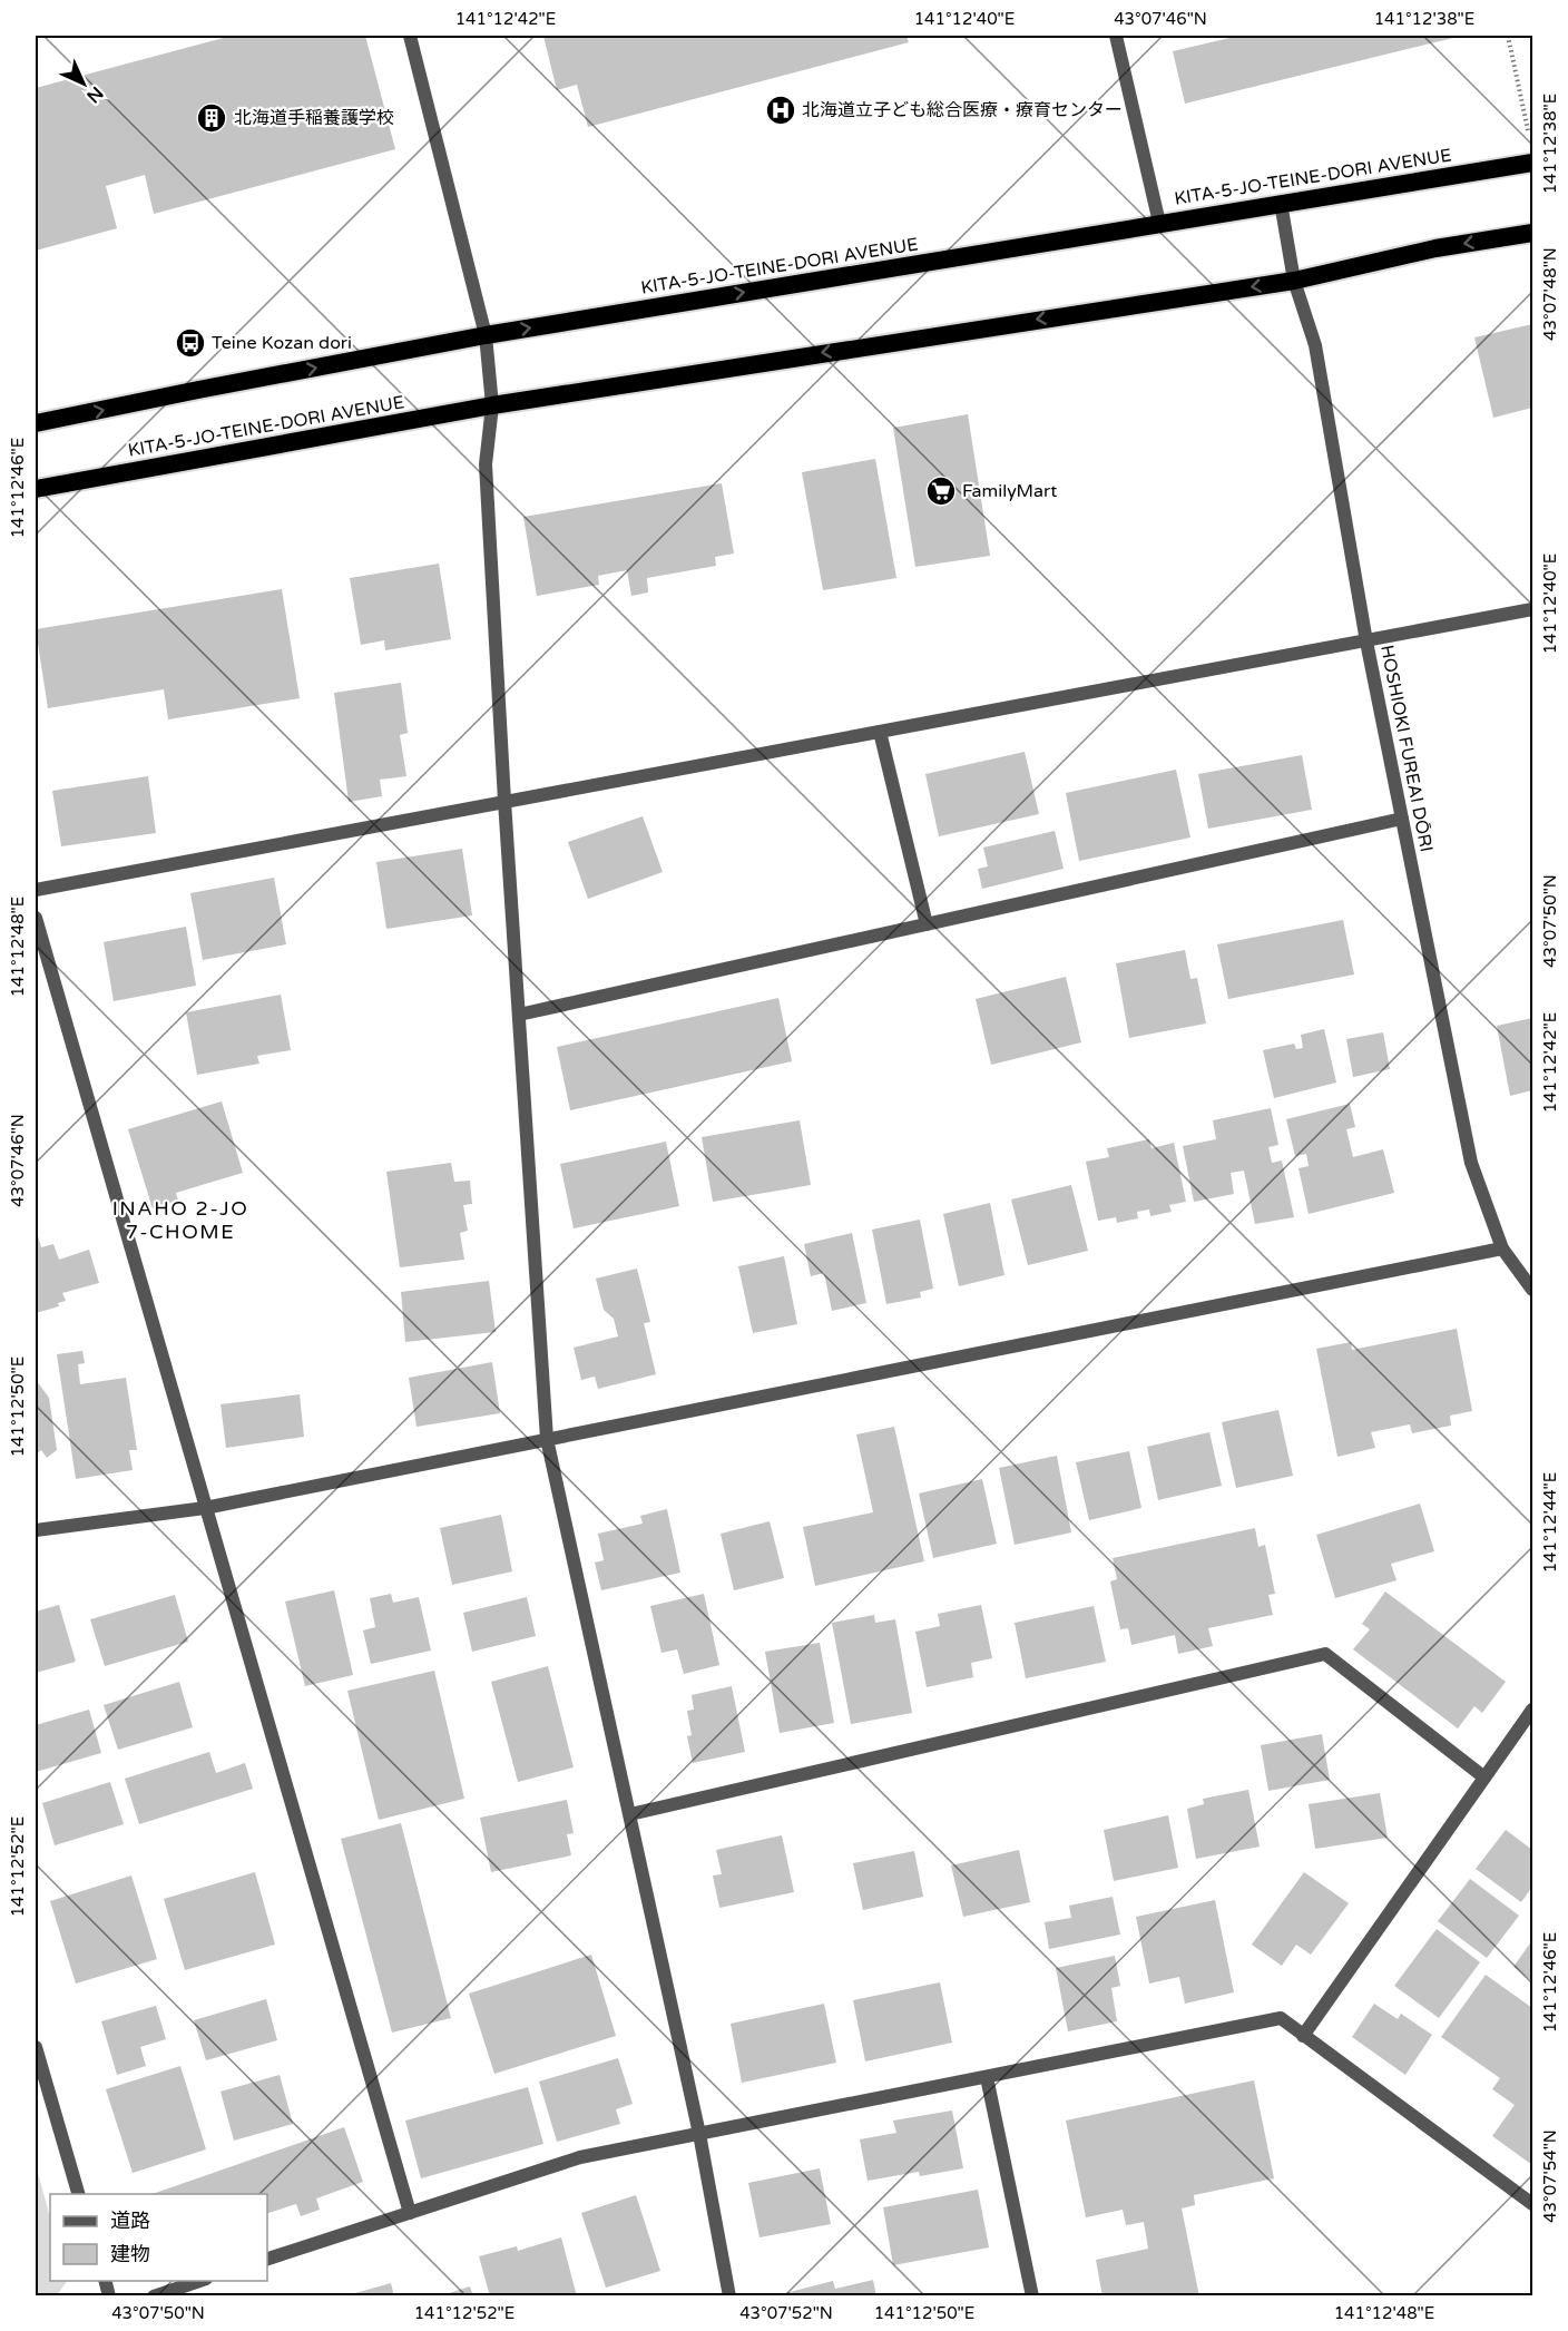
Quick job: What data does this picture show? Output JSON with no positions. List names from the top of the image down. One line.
{"streets":{"highway":["KITA-5-JO-TEINE-DORI AVENUE"],"street":["HOSHIOKI FUREAI DŌRI"]},"crossings":[["KITA-5-JO-TEINE-DORI AVENUE","HOSHIOKI FUREAI DŌRI"]],"districts":["INAHO 2-JO 7-CHOME"],"places":{"hospital":["北海道立子ども総合医療・療育センター"],"building":["北海道手稲養護学校"],"bus stop":["Teine Kozan dori"],"supermarket":["FamilyMart"]},"legend":["道路","建物"],"north":"bottom right","coordinates":["141°12'42\"E","141°12'40\"E","43°07'46\"N","141°12'38\"E","43°07'48\"N","141°12'46\"E","43°07'50\"N","141°12'48\"E","141°12'50\"E","141°12'44\"E","141°12'52\"E","43°07'54\"N","43°07'52\"N"]}
